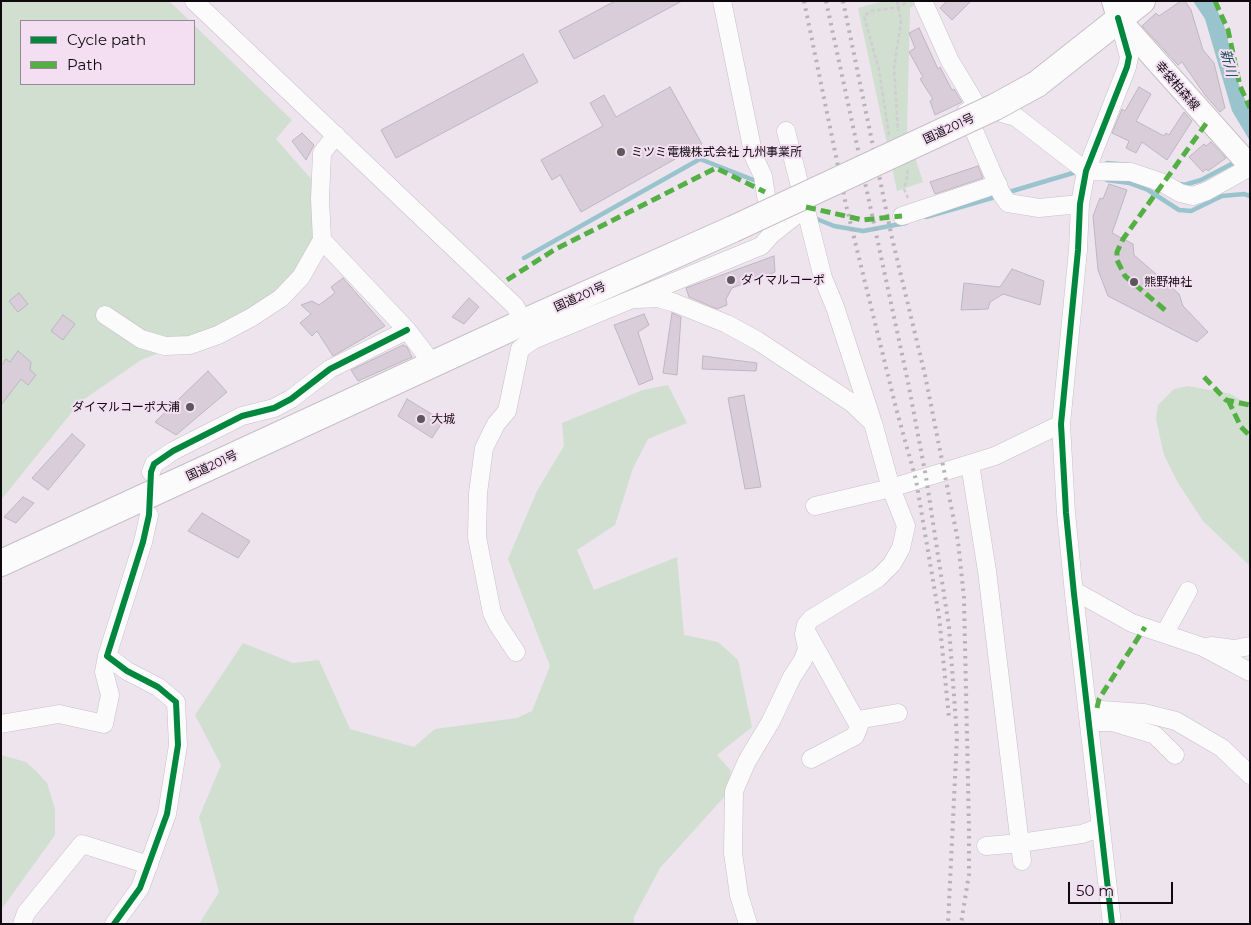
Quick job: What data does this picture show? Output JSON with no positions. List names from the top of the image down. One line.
{"streets":{"highway":["国道201号"],"main road":["幸袋柏森線"]},"crossings":[["幸袋柏森線","国道201号"]],"water":["新川"],"places":["ミツミ電機株式会社 九州事業所","ダイマルコーポ","熊野神社","ダイマルコーポ大浦","大城"],"legend":["Cycle path","Path"],"scale_bar":"50 m"}
